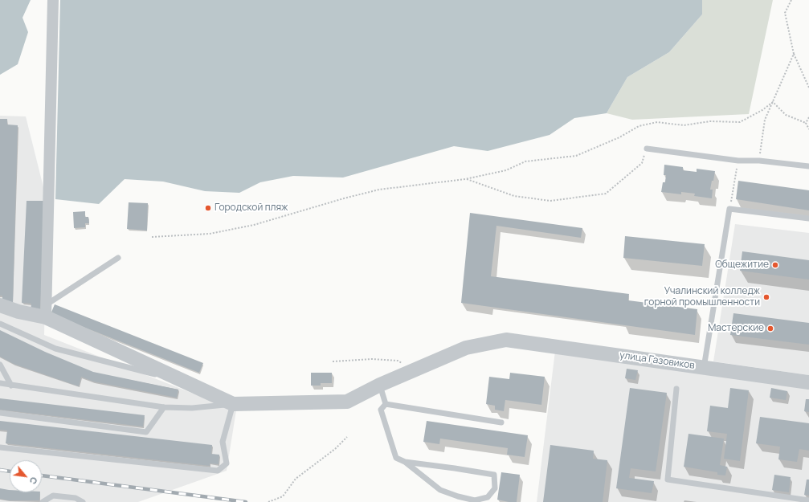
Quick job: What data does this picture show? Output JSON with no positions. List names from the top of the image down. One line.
{"streets":{"street":["улица Газовиков"]},"places":["Городской пляж","Общежитие","Учалинский колледж горной промышленности","Мастерские"],"north":"bottom right"}
